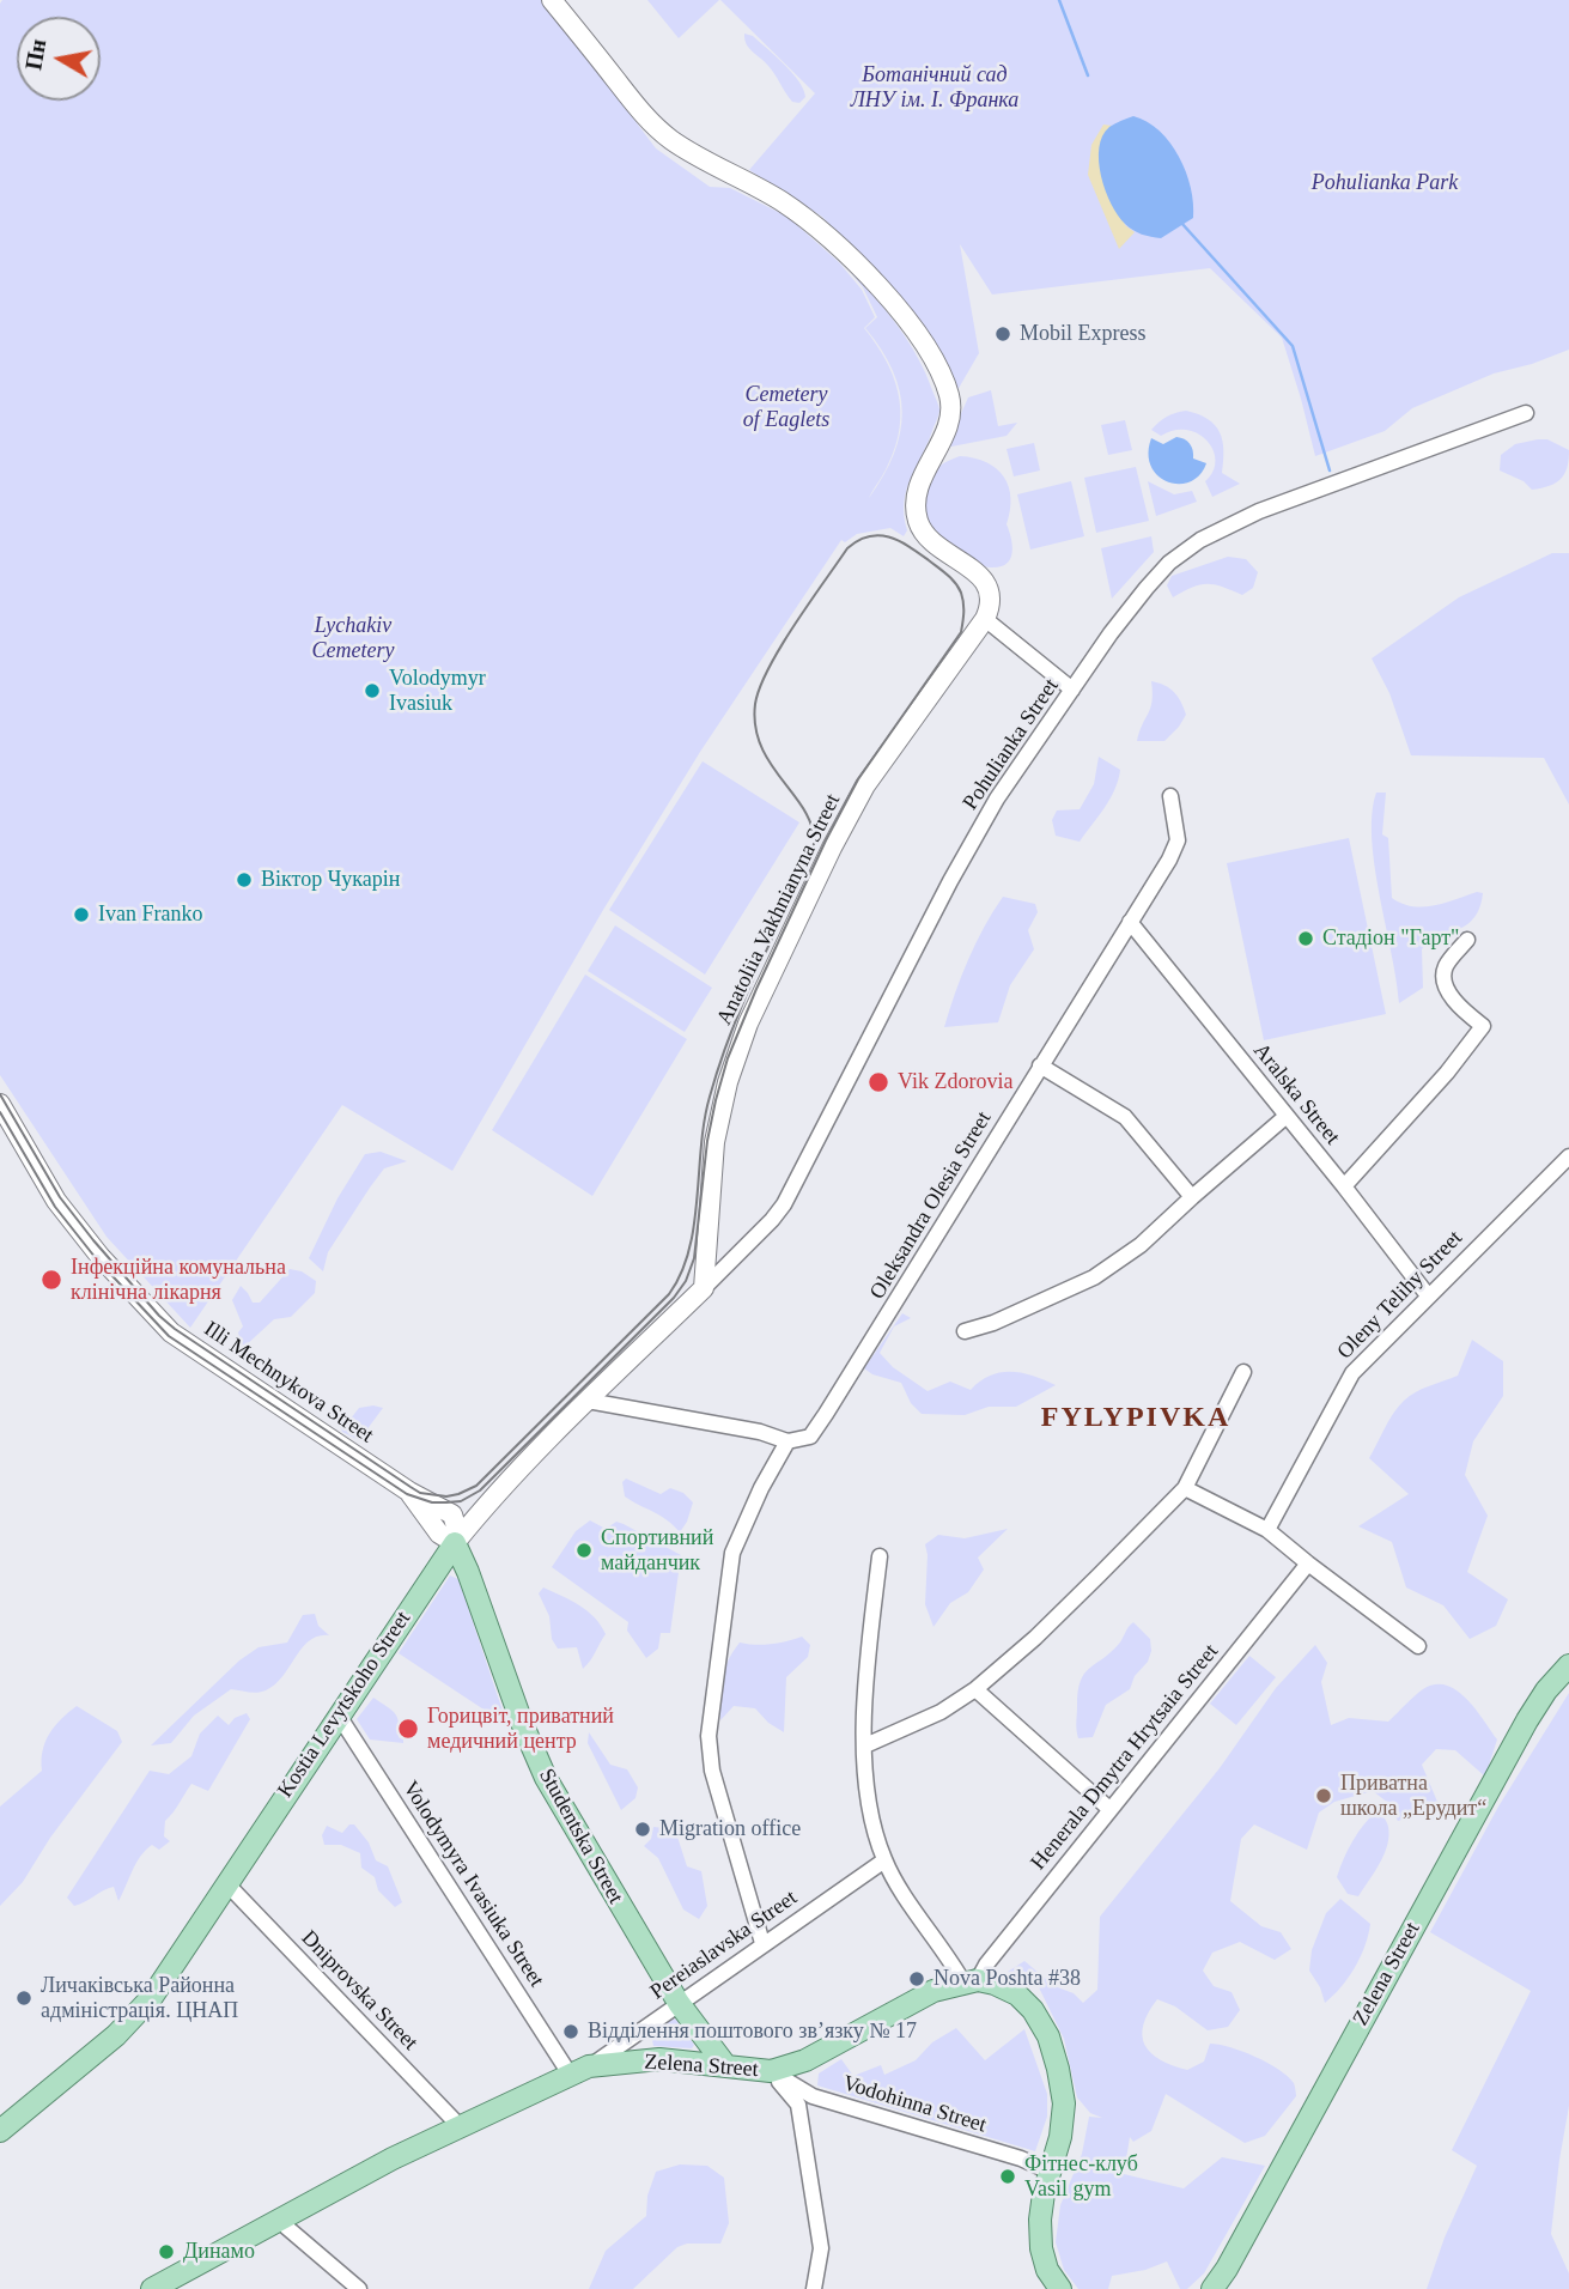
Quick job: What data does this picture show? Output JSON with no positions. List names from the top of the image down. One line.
{"streets":{"main road":["Kostia Levytskoho Street","Studentska Street","Zelena Street"],"street":["Pohulianka Street","Anatoliia Vakhnianyna Street","Aralska Street","Oleksandra Olesia Street","Oleny Telihy Street","Illi Mechnykova Street","Henerala Dmytra Hrytsaia Street","Volodymyra Ivasiuka Street","Pereiaslavska Street","Dniprovska Street","Vodohinna Street"]},"crossings":[["Pohulianka Street","Anatoliia Vakhnianyna Street"],["Pohulianka Street","Kostia Levytskoho Street"],["Anatoliia Vakhnianyna Street","Kostia Levytskoho Street"],["Aralska Street","Oleksandra Olesia Street"],["Aralska Street","Oleny Telihy Street"],["Illi Mechnykova Street","Kostia Levytskoho Street"],["Illi Mechnykova Street","Studentska Street"],["Kostia Levytskoho Street","Studentska Street"],["Kostia Levytskoho Street","Volodymyra Ivasiuka Street"],["Kostia Levytskoho Street","Dniprovska Street"],["Henerala Dmytra Hrytsaia Street","Zelena Street"],["Studentska Street","Pereiaslavska Street"],["Studentska Street","Zelena Street"],["Volodymyra Ivasiuka Street","Pereiaslavska Street"],["Volodymyra Ivasiuka Street","Zelena Street"],["Pereiaslavska Street","Zelena Street"],["Zelena Street","Dniprovska Street"],["Zelena Street","Vodohinna Street"]],"districts":["FYLYPIVKA"],"parks":["Ботанічний сад ЛНУ ім. І. Франка","Pohulianka Park","Cemetery of Eaglets","Lychakiv Cemetery"],"places":["Mobil Express","Volodymyr Ivasiuk","Віктор Чукарін","Ivan Franko","Стадіон \"Гарт\"","Vik Zdorovia","Інфекційна комунальна клінічна лікарня","Спортивний майданчик","Горицвіт, приватний медичний центр","Приватна школа „Ерудит“","Migration office","Nova Poshta #38","Личаківська Районна адміністрація. ЦНАП","Відділення поштового зв’язку № 17","Фітнес-клуб Vasil gym","Динамо"],"north":"left"}
